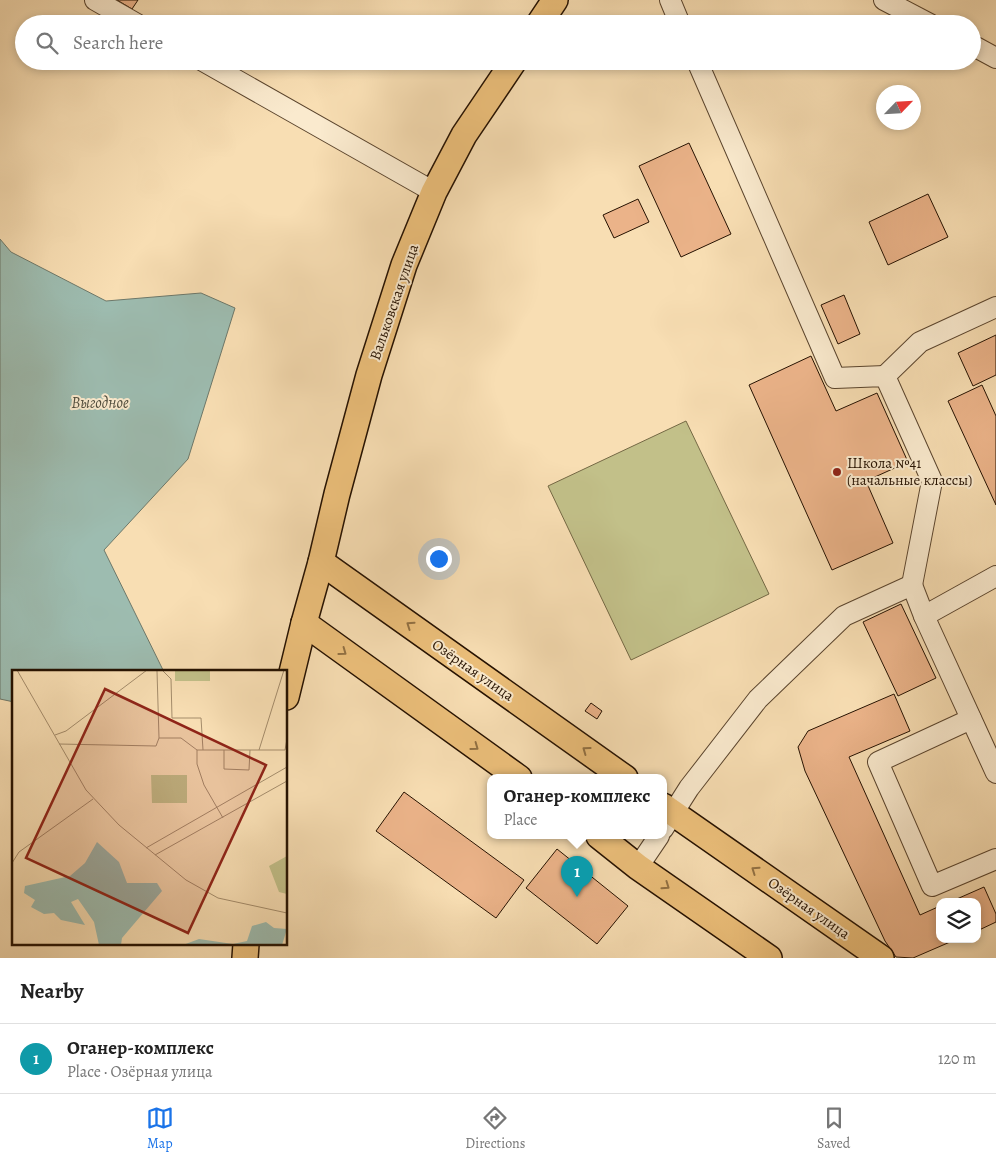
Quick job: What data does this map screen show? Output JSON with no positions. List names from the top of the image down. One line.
{"streets":{"main road":["Вальковская улица","Озёрная улица"]},"crossings":[["Вальковская улица","Озёрная улица"]],"water":["Выгодное"],"places":["Школа №41 (начальные классы)"],"north":"top right","page":{"search":"Search here","popup":["Оганер-комплекс","Place"],"pins":"1","heading":"Nearby","list":[{"mark":"1","name":"Оганер-комплекс","note":"Place · Озёрная улица","value":"120 m"}],"nav":["Map","Directions","Saved"]}}
